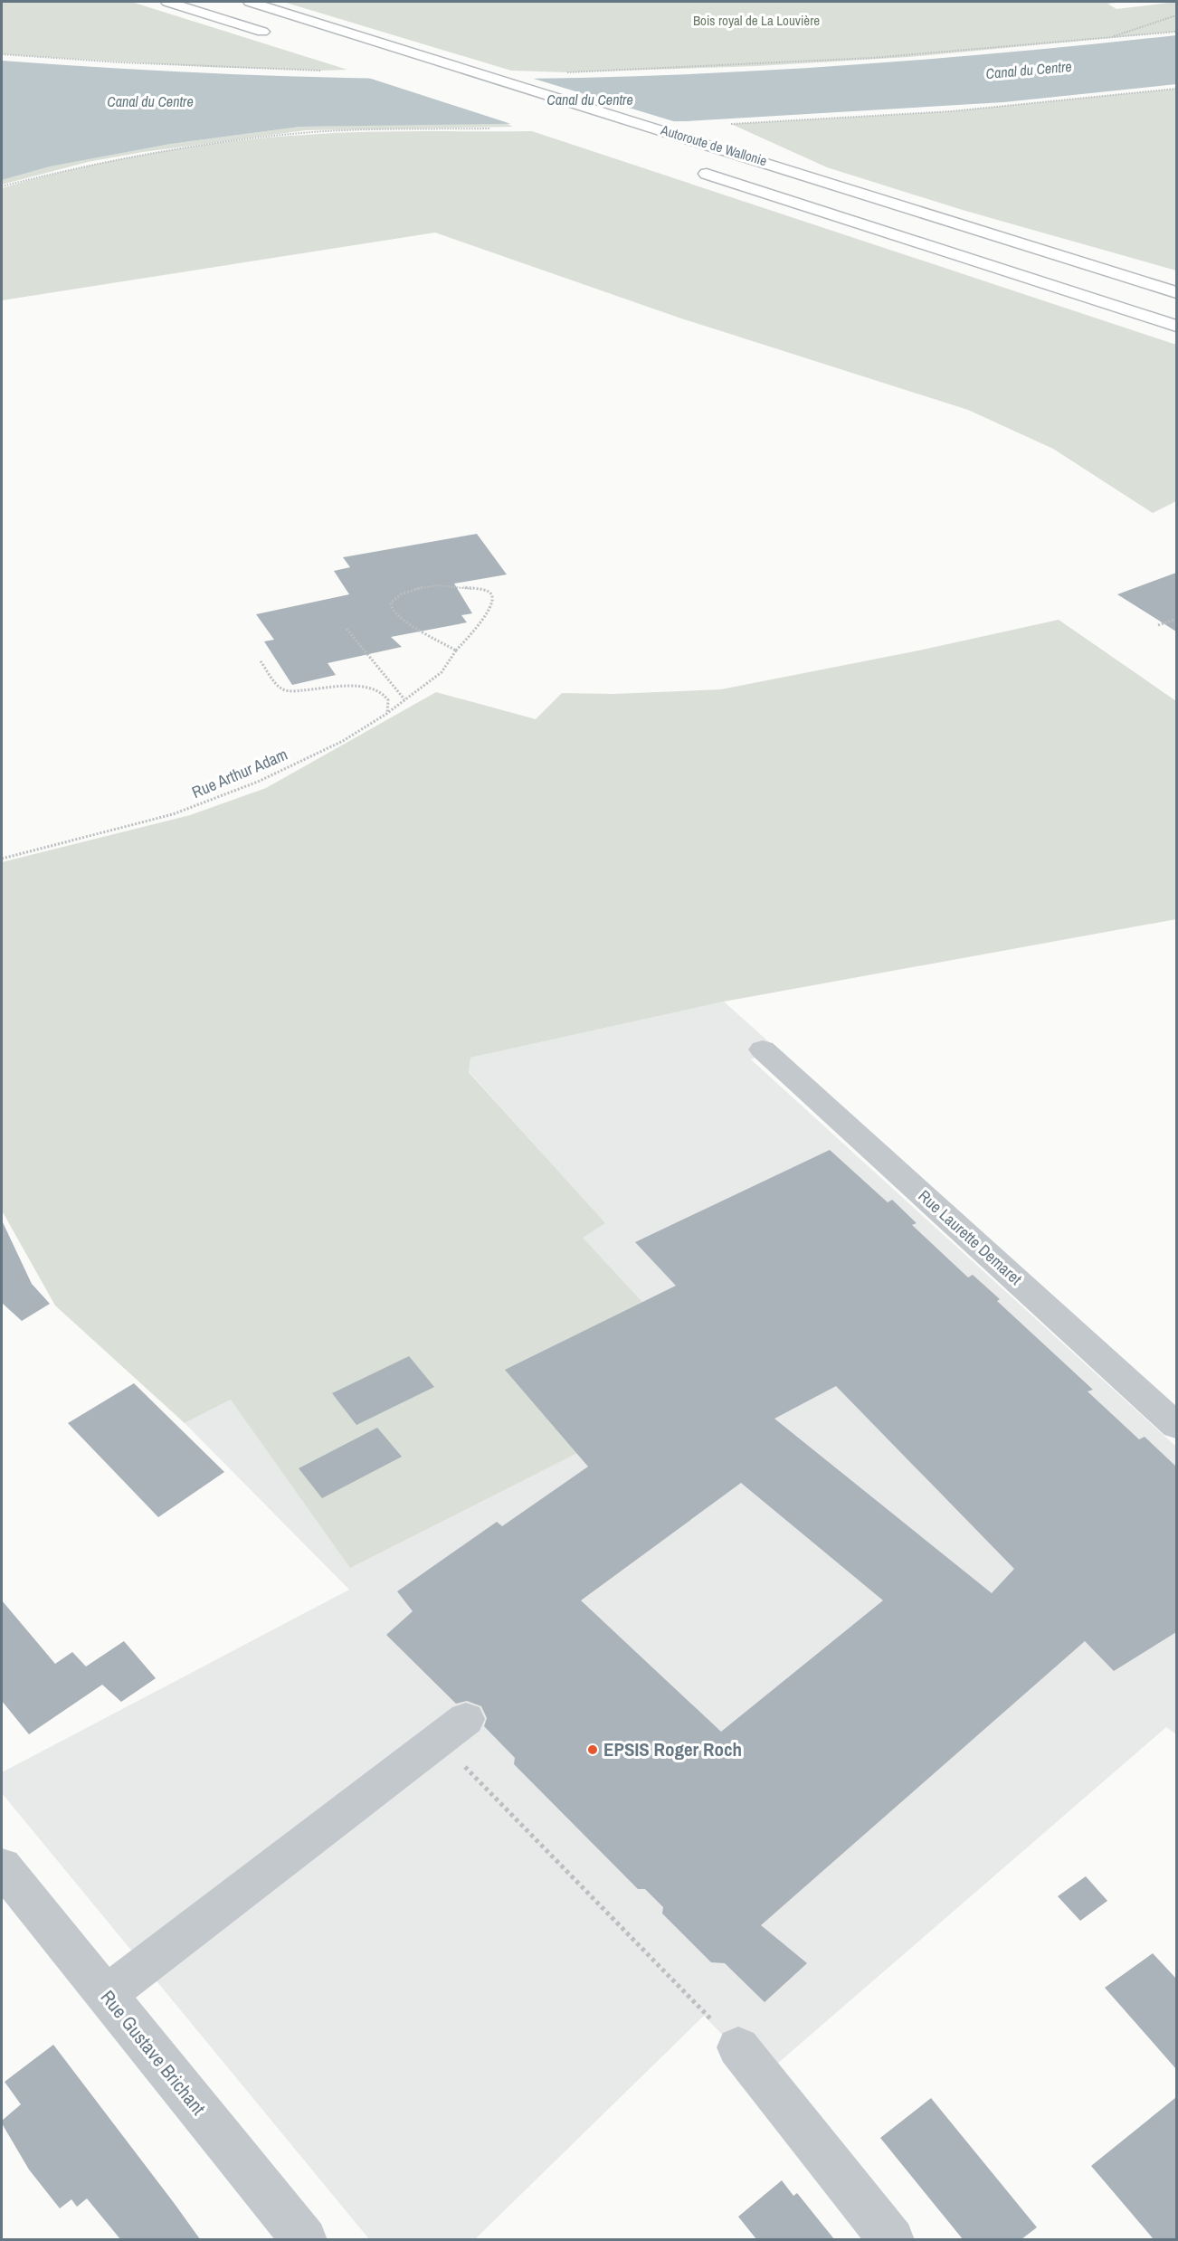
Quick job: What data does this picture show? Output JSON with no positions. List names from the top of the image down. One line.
{"streets":{"highway":["Autoroute de Wallonie"],"street":["Rue Laurette Demaret","Rue Gustave Brichant"],"path":["Rue Arthur Adam"]},"water":["Canal du Centre"],"parks":["Bois royal de La Louvière"],"places":["EPSIS Roger Roch"]}
